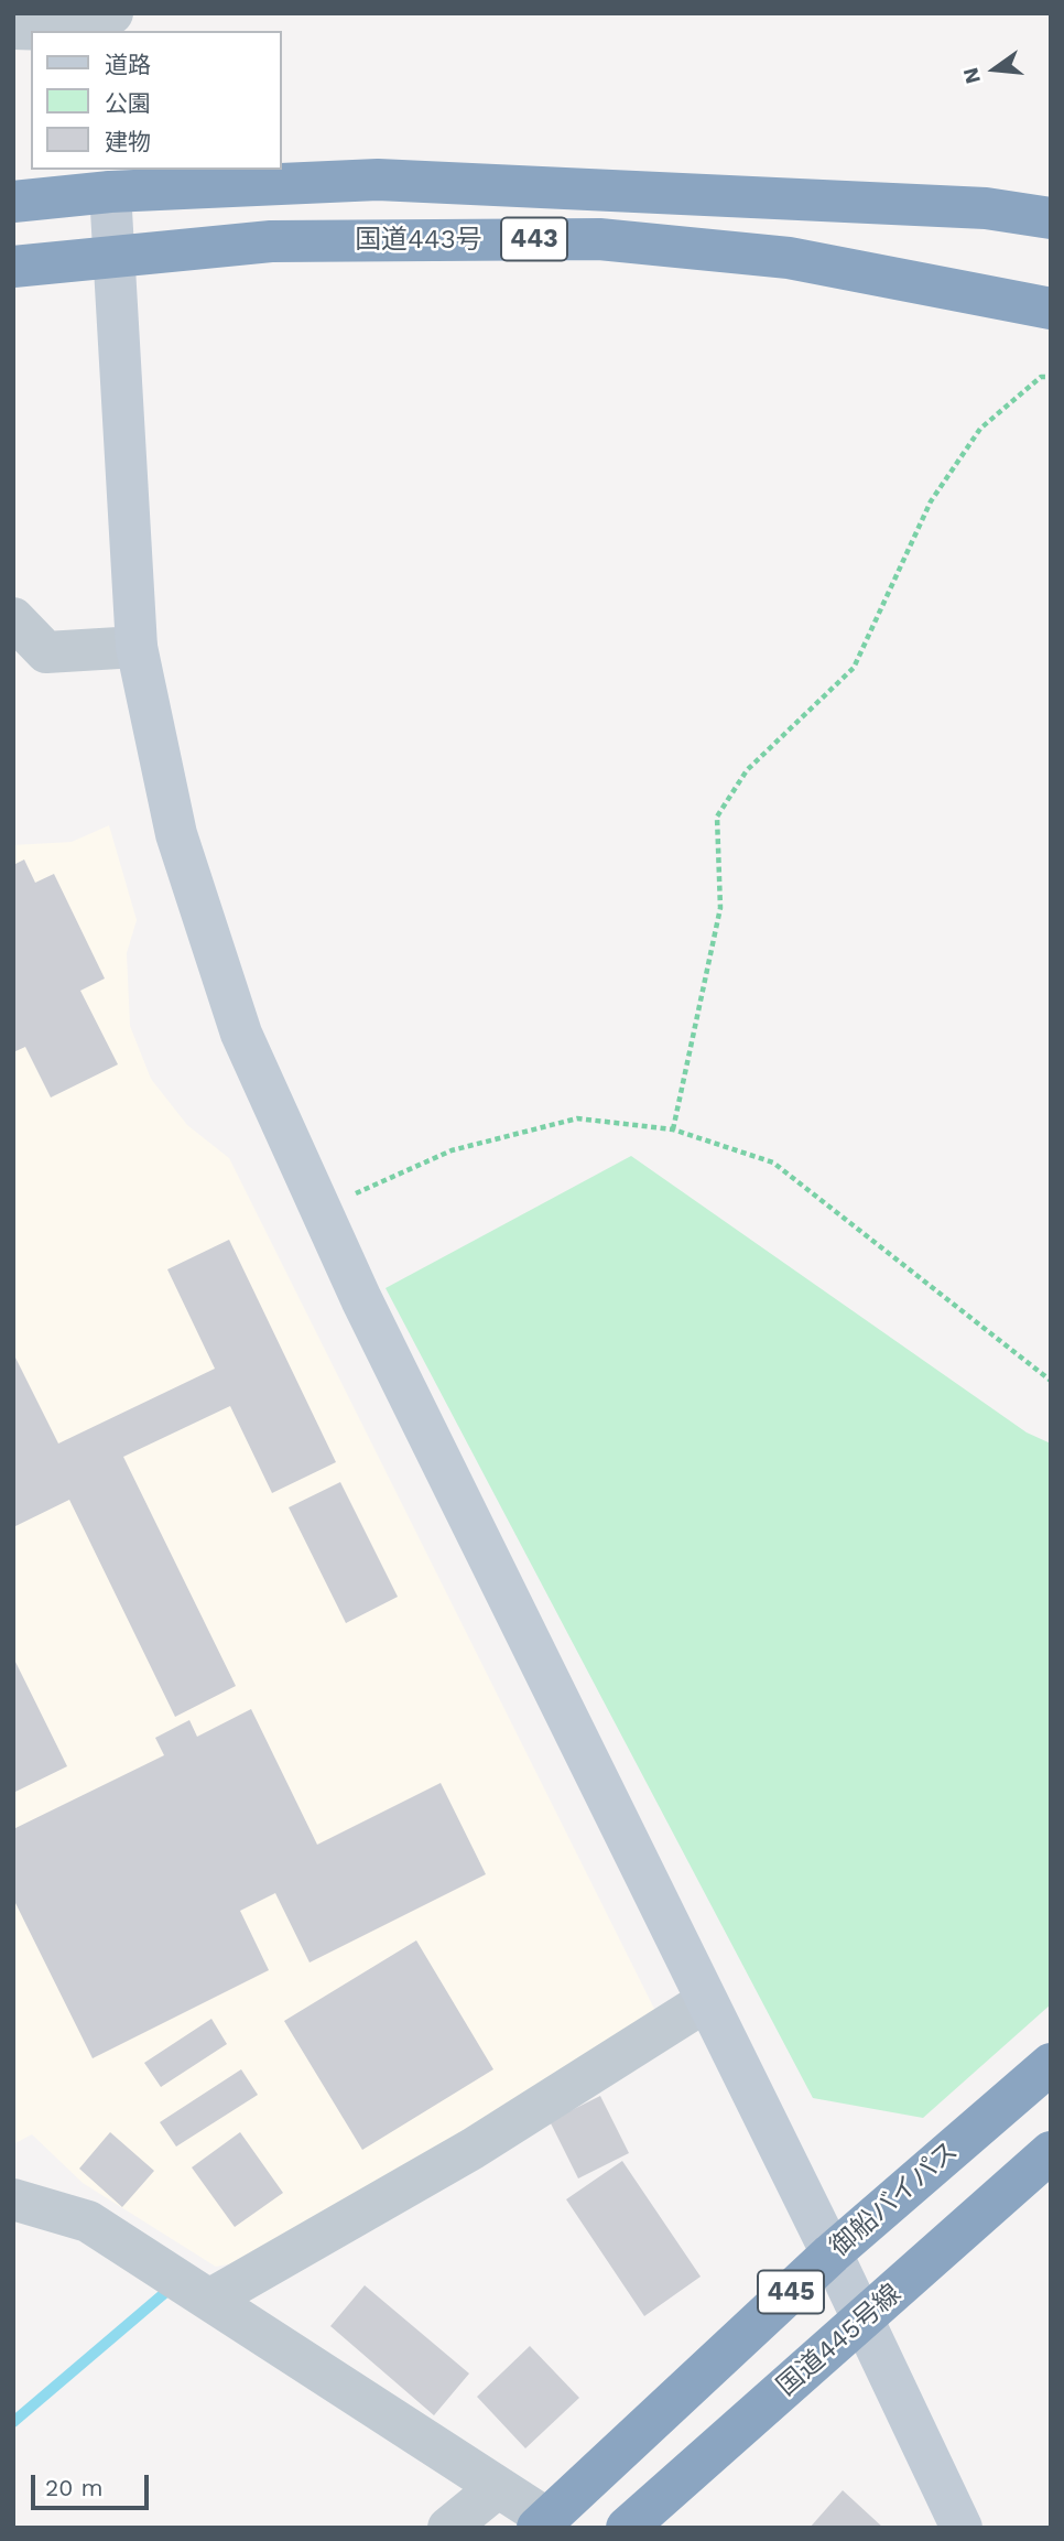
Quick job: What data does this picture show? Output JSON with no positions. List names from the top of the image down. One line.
{"streets":{"highway":["443","国道443号","御船バイパス","445","国道445号線"]},"legend":["道路","公園","建物"],"scale_bar":"20 m","north":"left"}
